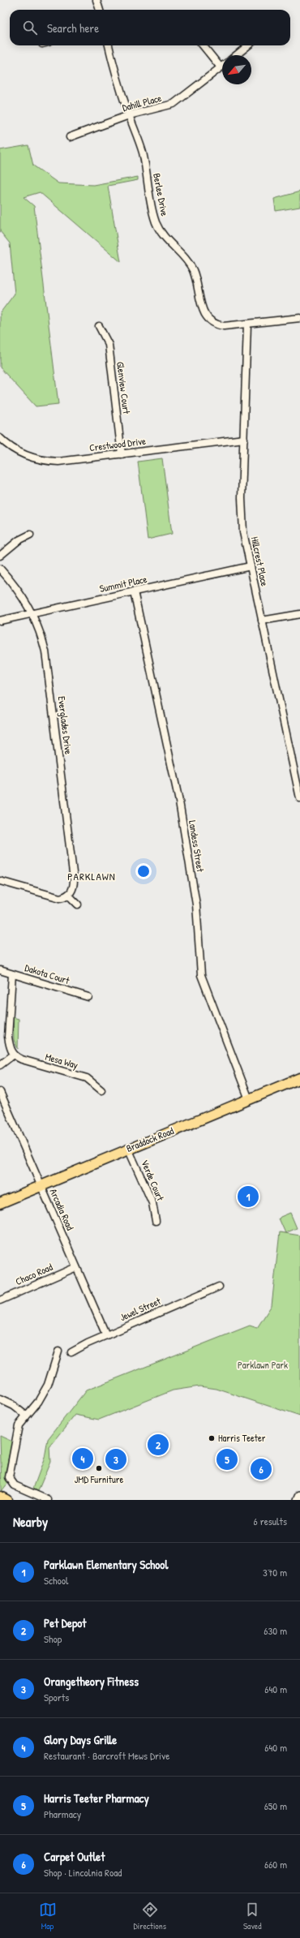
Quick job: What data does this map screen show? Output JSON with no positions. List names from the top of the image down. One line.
{"streets":{"main road":["Braddock Road"],"street":["Dahill Place","Berlee Drive","Glenview Court","Crestwood Drive","Hillcrest Place","Summit Place","Everglades Drive","Landess Street","Dakota Court","Mesa Way","Verde Court","Arcadia Road","Chaco Road","Jewel Street"]},"crossings":[["Dahill Place","Berlee Drive"],["Berlee Drive","Hillcrest Place"],["Glenview Court","Crestwood Drive"],["Crestwood Drive","Hillcrest Place"],["Hillcrest Place","Summit Place"],["Summit Place","Everglades Drive"],["Summit Place","Landess Street"],["Landess Street","Braddock Road"],["Braddock Road","Verde Court"],["Braddock Road","Arcadia Road"],["Arcadia Road","Chaco Road"],["Arcadia Road","Jewel Street"]],"districts":["PARKLAWN"],"parks":["Parklawn Park"],"places":["Harris Teeter","JMD Furniture"],"north":"bottom left","page":{"search":"Search here","pins":["1","2","4","3","5","6"],"heading":["Nearby","6 results"],"list":[{"mark":"1","name":"Parklawn Elementary School","note":"School","value":"370 m"},{"mark":"2","name":"Pet Depot","note":"Shop","value":"630 m"},{"mark":"3","name":"Orangetheory Fitness","note":"Sports","value":"640 m"},{"mark":"4","name":"Glory Days Grille","note":"Restaurant · Barcroft Mews Drive","value":"640 m"},{"mark":"5","name":"Harris Teeter Pharmacy","note":"Pharmacy","value":"650 m"},{"mark":"6","name":"Carpet Outlet","note":"Shop · Lincolnia Road","value":"660 m"}],"nav":["Map","Directions","Saved"]}}
